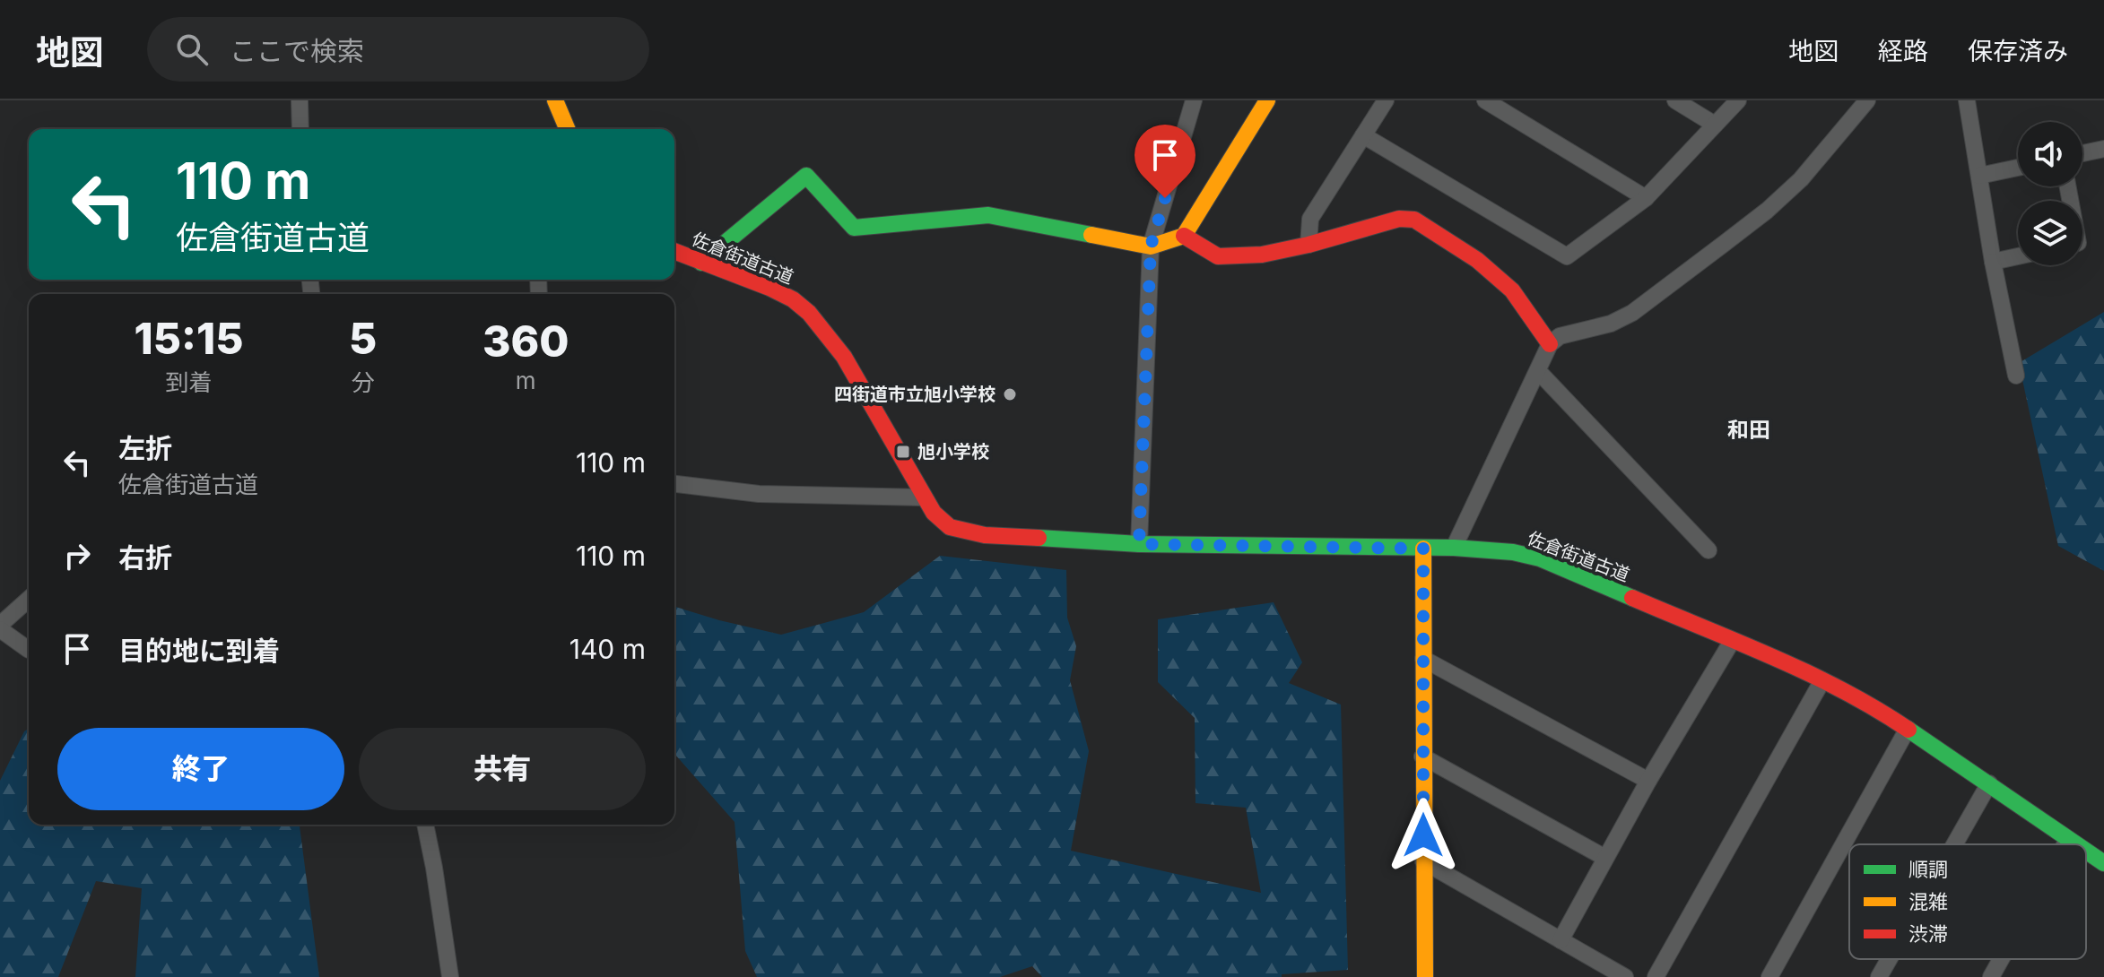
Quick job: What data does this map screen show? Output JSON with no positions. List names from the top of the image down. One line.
{"streets":{"street":["佐倉街道古道"]},"districts":["和田"],"places":{"other":["四街道市立旭小学校"],"transit":["旭小学校"]},"legend":["順調","混雑","渋滞"],"page":{"header":"地図","search":"ここで検索","nav":["地図","経路","保存済み"],"turn":["110 m","佐倉街道古道"],"eta":["15:15","到着","5","分","360","m"],"list":[{"name":"左折","note":"佐倉街道古道","value":"110 m"},{"name":"右折","value":"110 m"},{"name":"目的地に到着","value":"140 m"}],"buttons":["終了","共有"]}}
